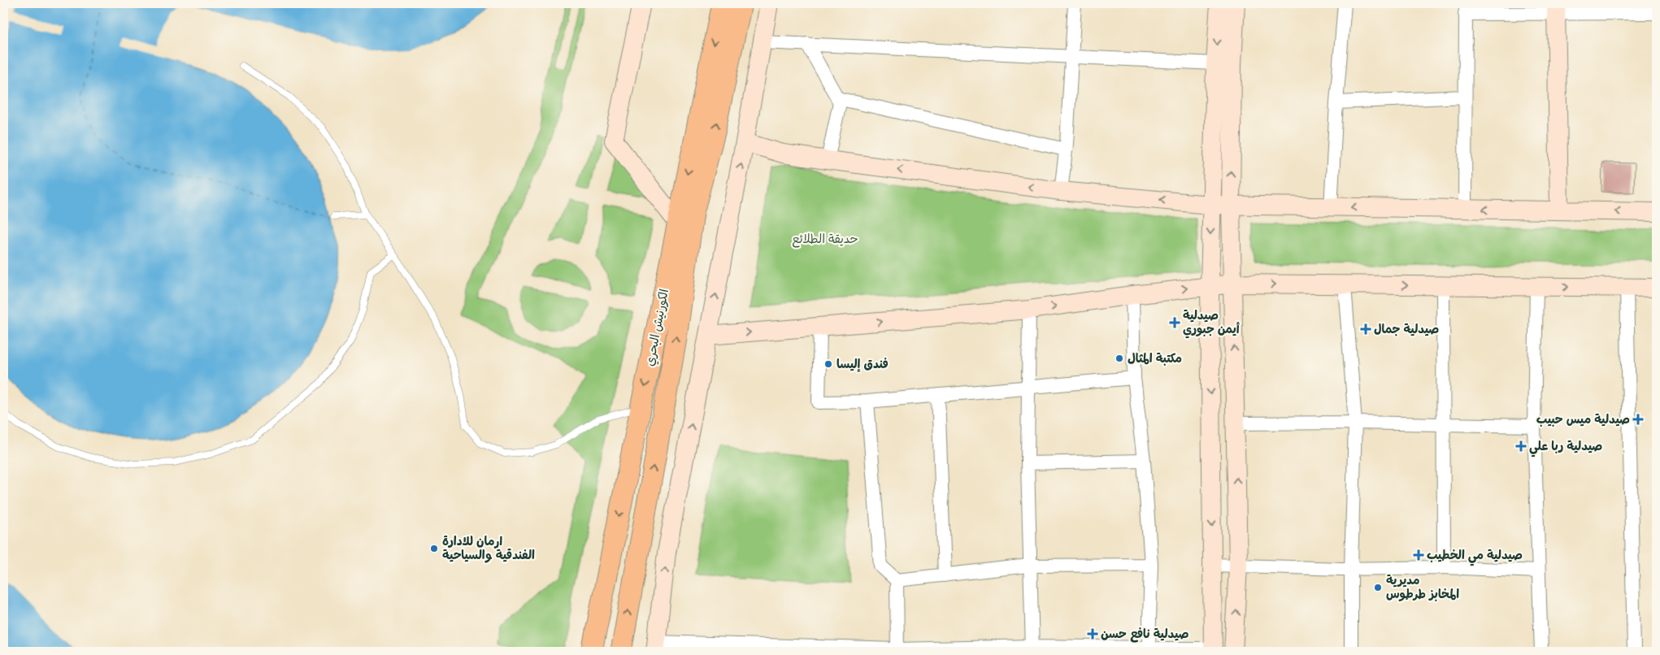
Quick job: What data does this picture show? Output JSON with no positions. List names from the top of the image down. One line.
{"streets":{"main road":["الكورنيش البحري"]},"parks":["حديقة الطلائع"],"places":{"health":["صيدلية أيمن جبوري","صيدلية جمال","صيدلية ميس حبيب","صيدلية ربا علي","صيدلية مي الخطيب","صيدلية نافع حسن"],"other":["مكتبة المثال","فندق إليسا","ارمان للادارة الفندقية والسياحية","مديرية المخابز طرطوس"]}}
